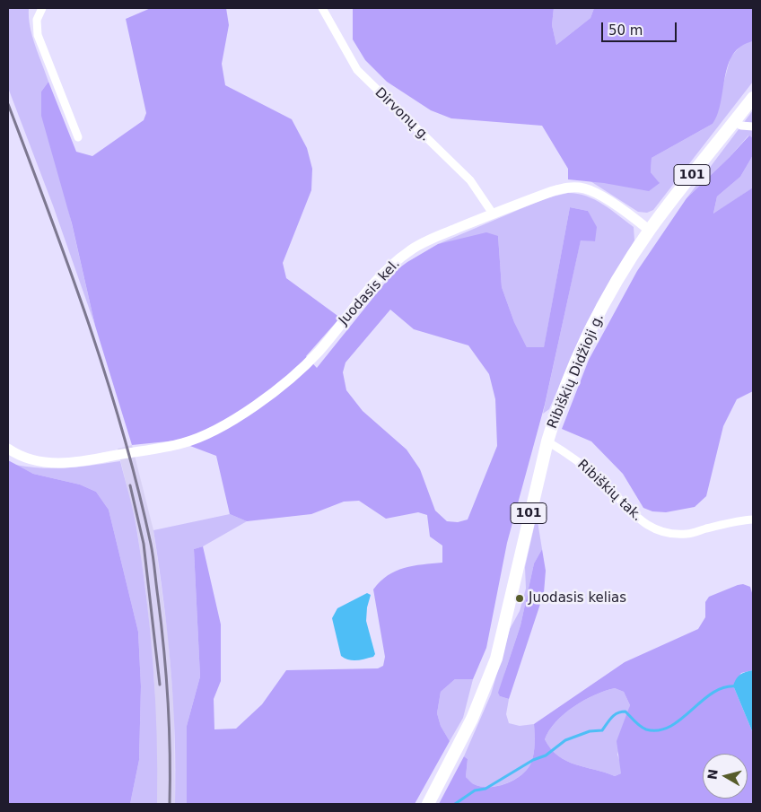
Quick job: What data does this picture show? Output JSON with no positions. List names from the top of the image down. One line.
{"streets":{"main road":["101","Ribiškių Didžioji g."],"street":["Dirvonų g.","Juodasis kel.","Ribiškių tak."]},"crossings":[["Dirvonų g.","Juodasis kel."],["101","Ribiškių Didžioji g."],["Juodasis kel.","Ribiškių Didžioji g."],["Ribiškių Didžioji g.","Ribiškių tak."]],"places":["Juodasis kelias"],"scale_bar":"50 m","north":"left"}
